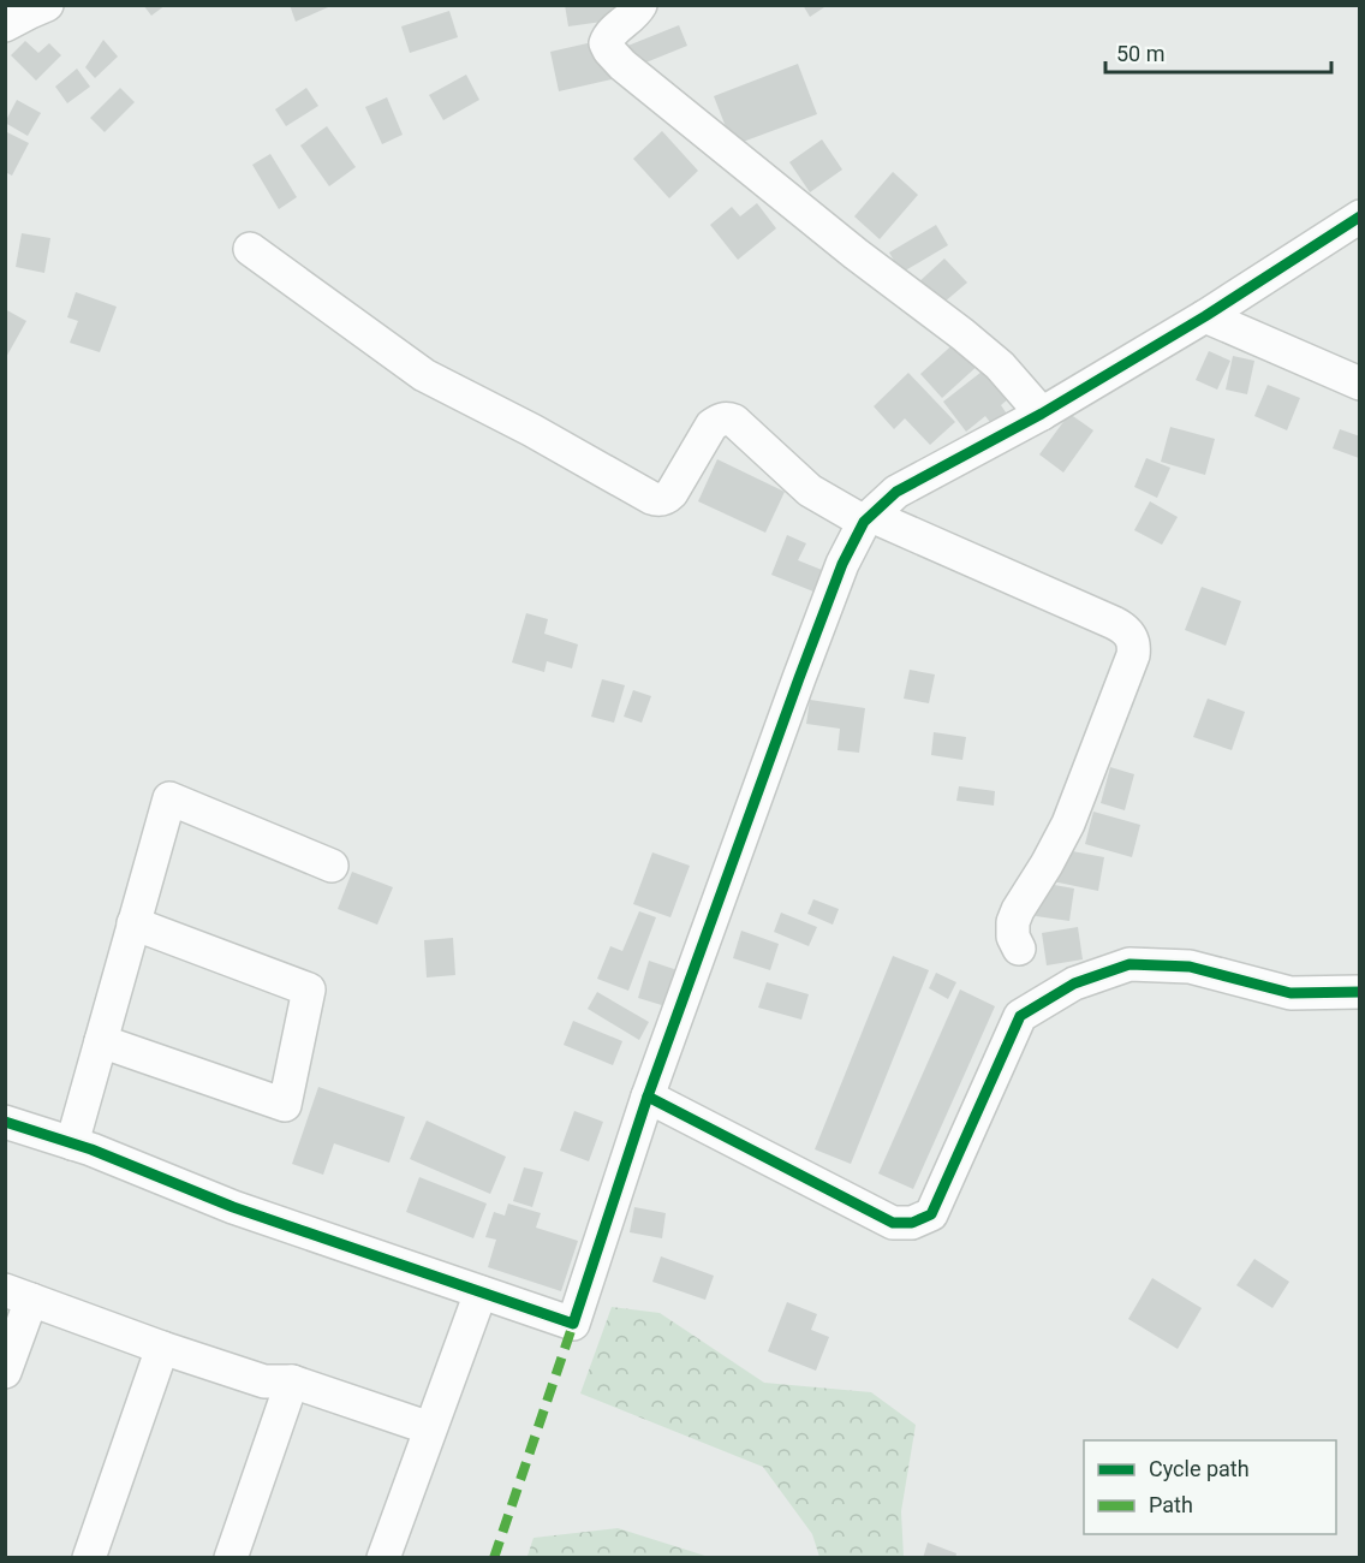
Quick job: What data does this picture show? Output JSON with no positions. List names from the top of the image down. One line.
{"legend":["Cycle path","Path"],"scale_bar":"50 m"}
